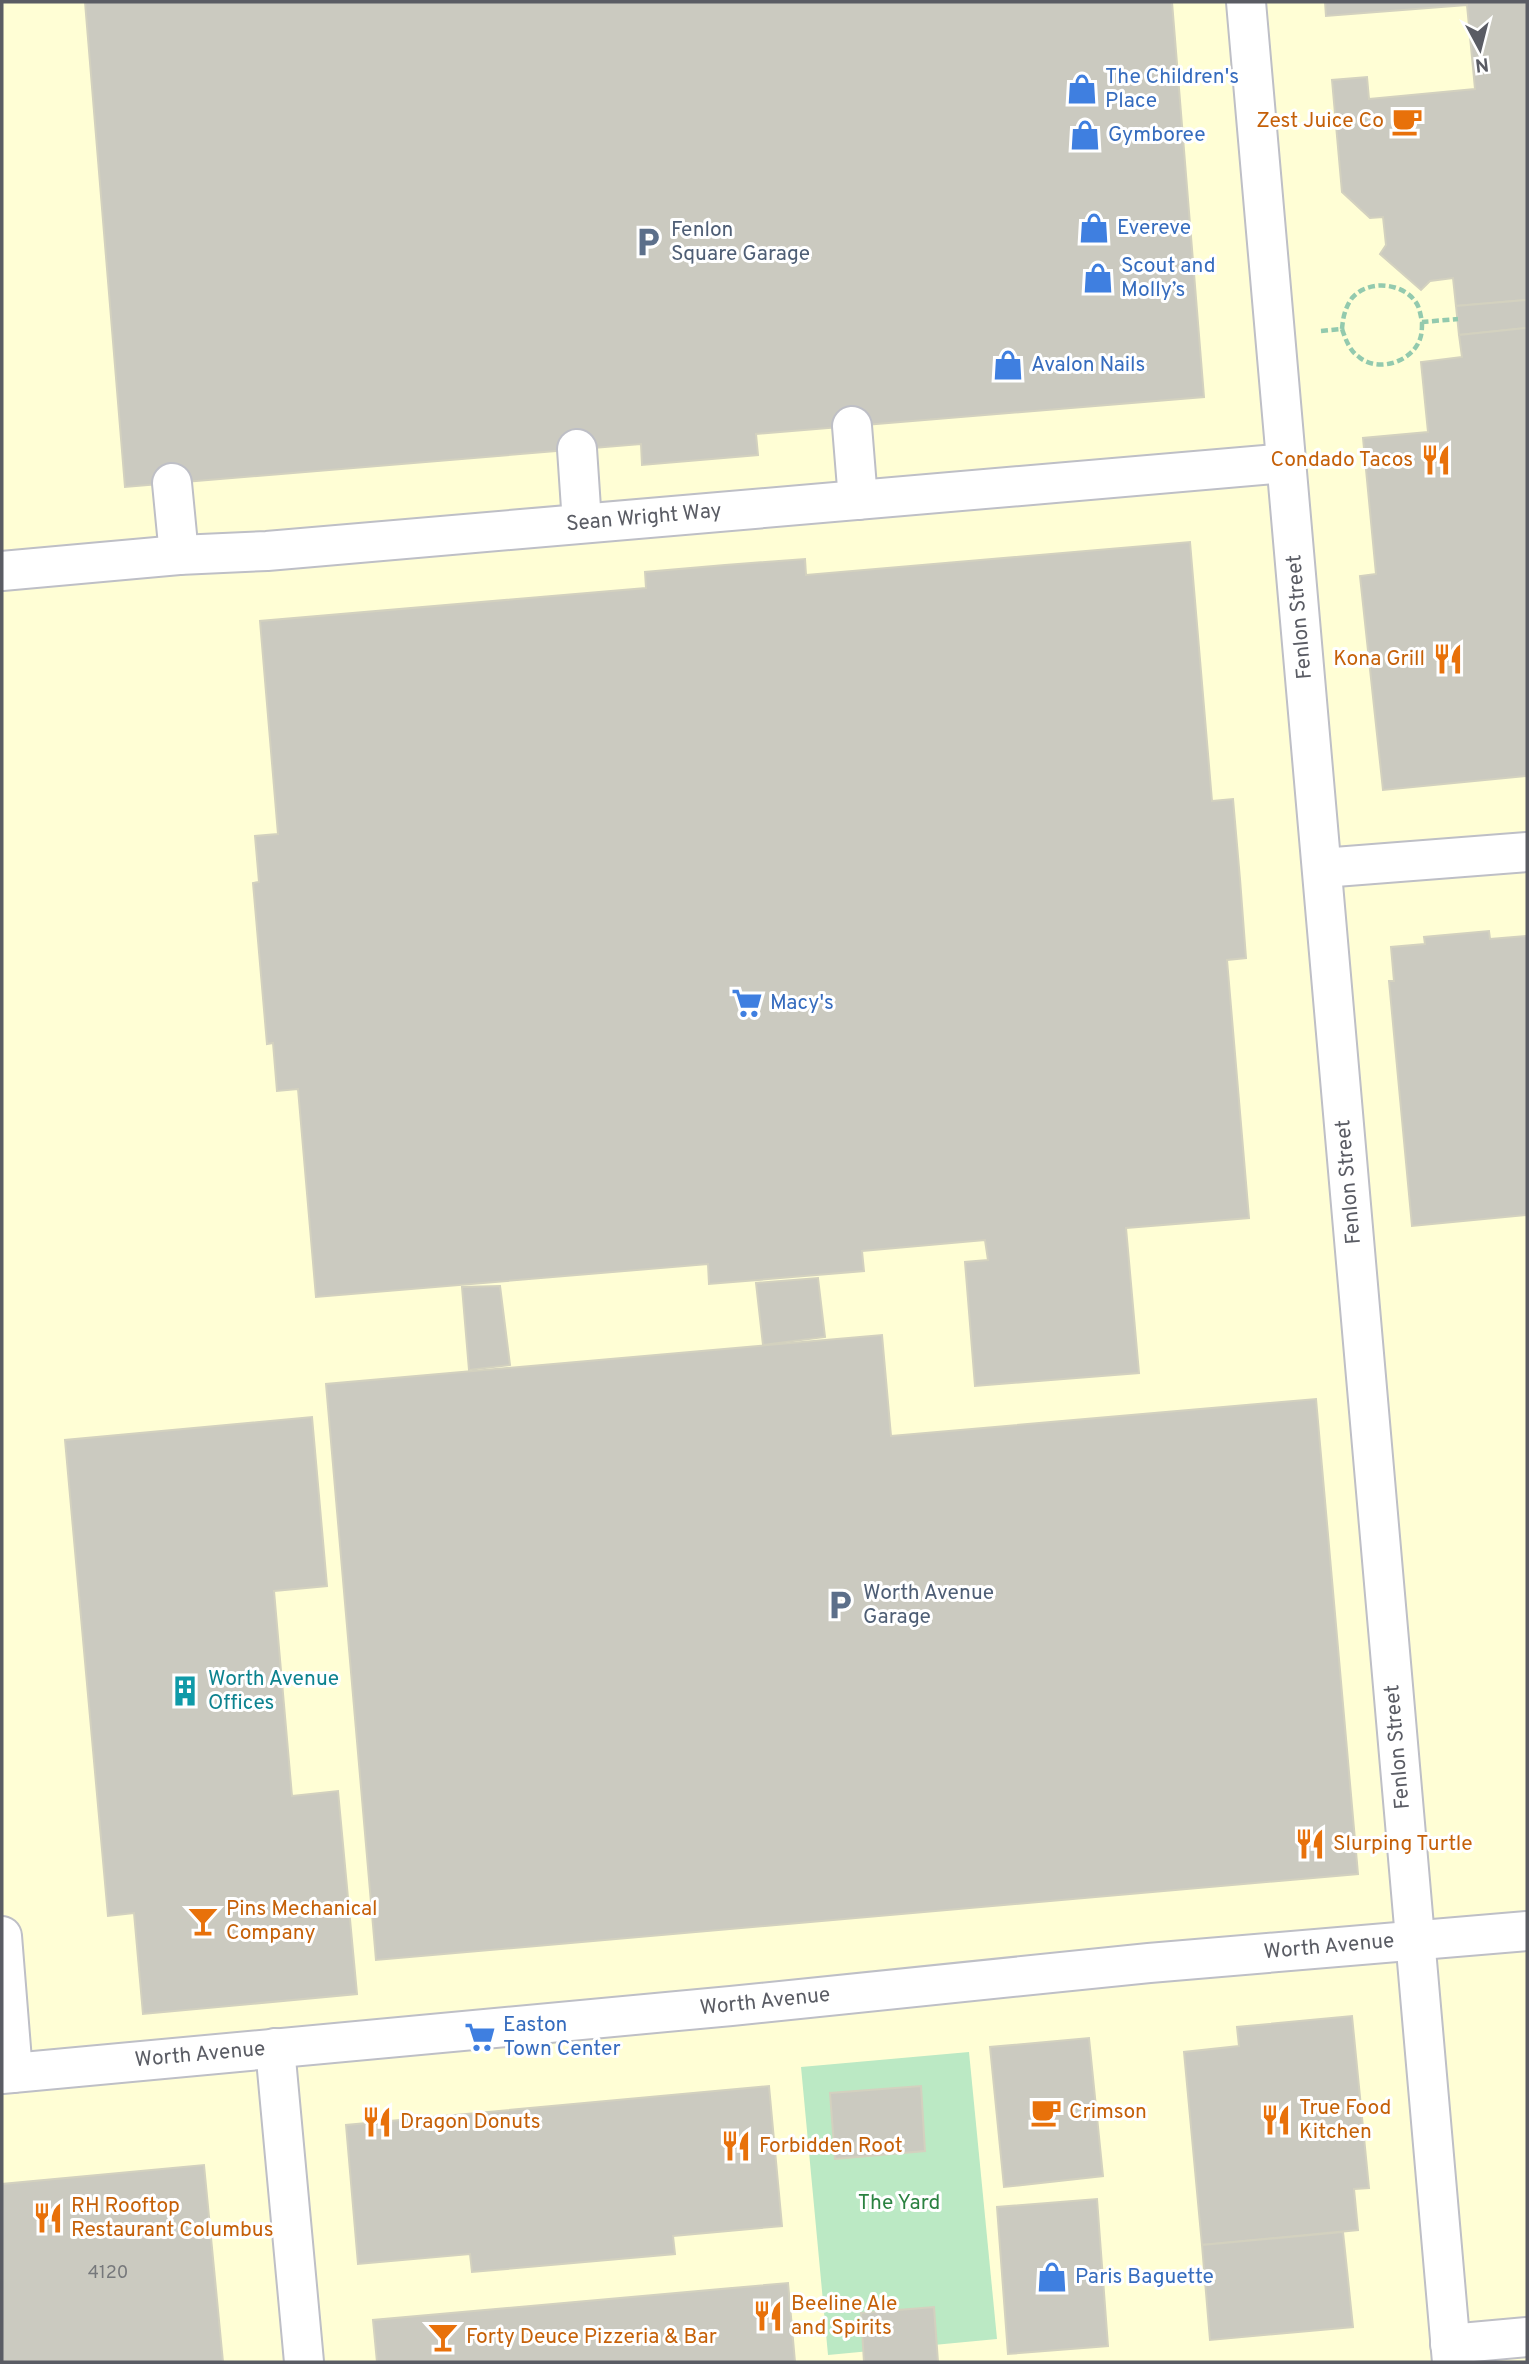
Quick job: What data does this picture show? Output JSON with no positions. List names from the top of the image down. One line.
{"streets":{"street":["Sean Wright Way","Fenlon Street","Worth Avenue"]},"crossings":[["Sean Wright Way","Fenlon Street"],["Fenlon Street","Worth Avenue"]],"parks":["The Yard"],"places":{"shop":["The Children's Place","Gymboree","Evereve","Scout and Molly’s","Avalon Nails","Paris Baguette"],"cafe":["Zest Juice Co","Crimson"],"parking":["Fenlon Square Garage","Worth Avenue Garage"],"restaurant":["Condado Tacos","Kona Grill","Slurping Turtle","True Food Kitchen","Dragon Donuts","Forbidden Root","RH Rooftop Restaurant Columbus","Beeline Ale and Spirits"],"supermarket":["Macy's","Easton Town Center"],"building":["Worth Avenue Offices"],"bar":["Pins Mechanical Company","Forty Deuce Pizzeria & Bar"]},"house_numbers":["4120"],"north":"bottom"}
